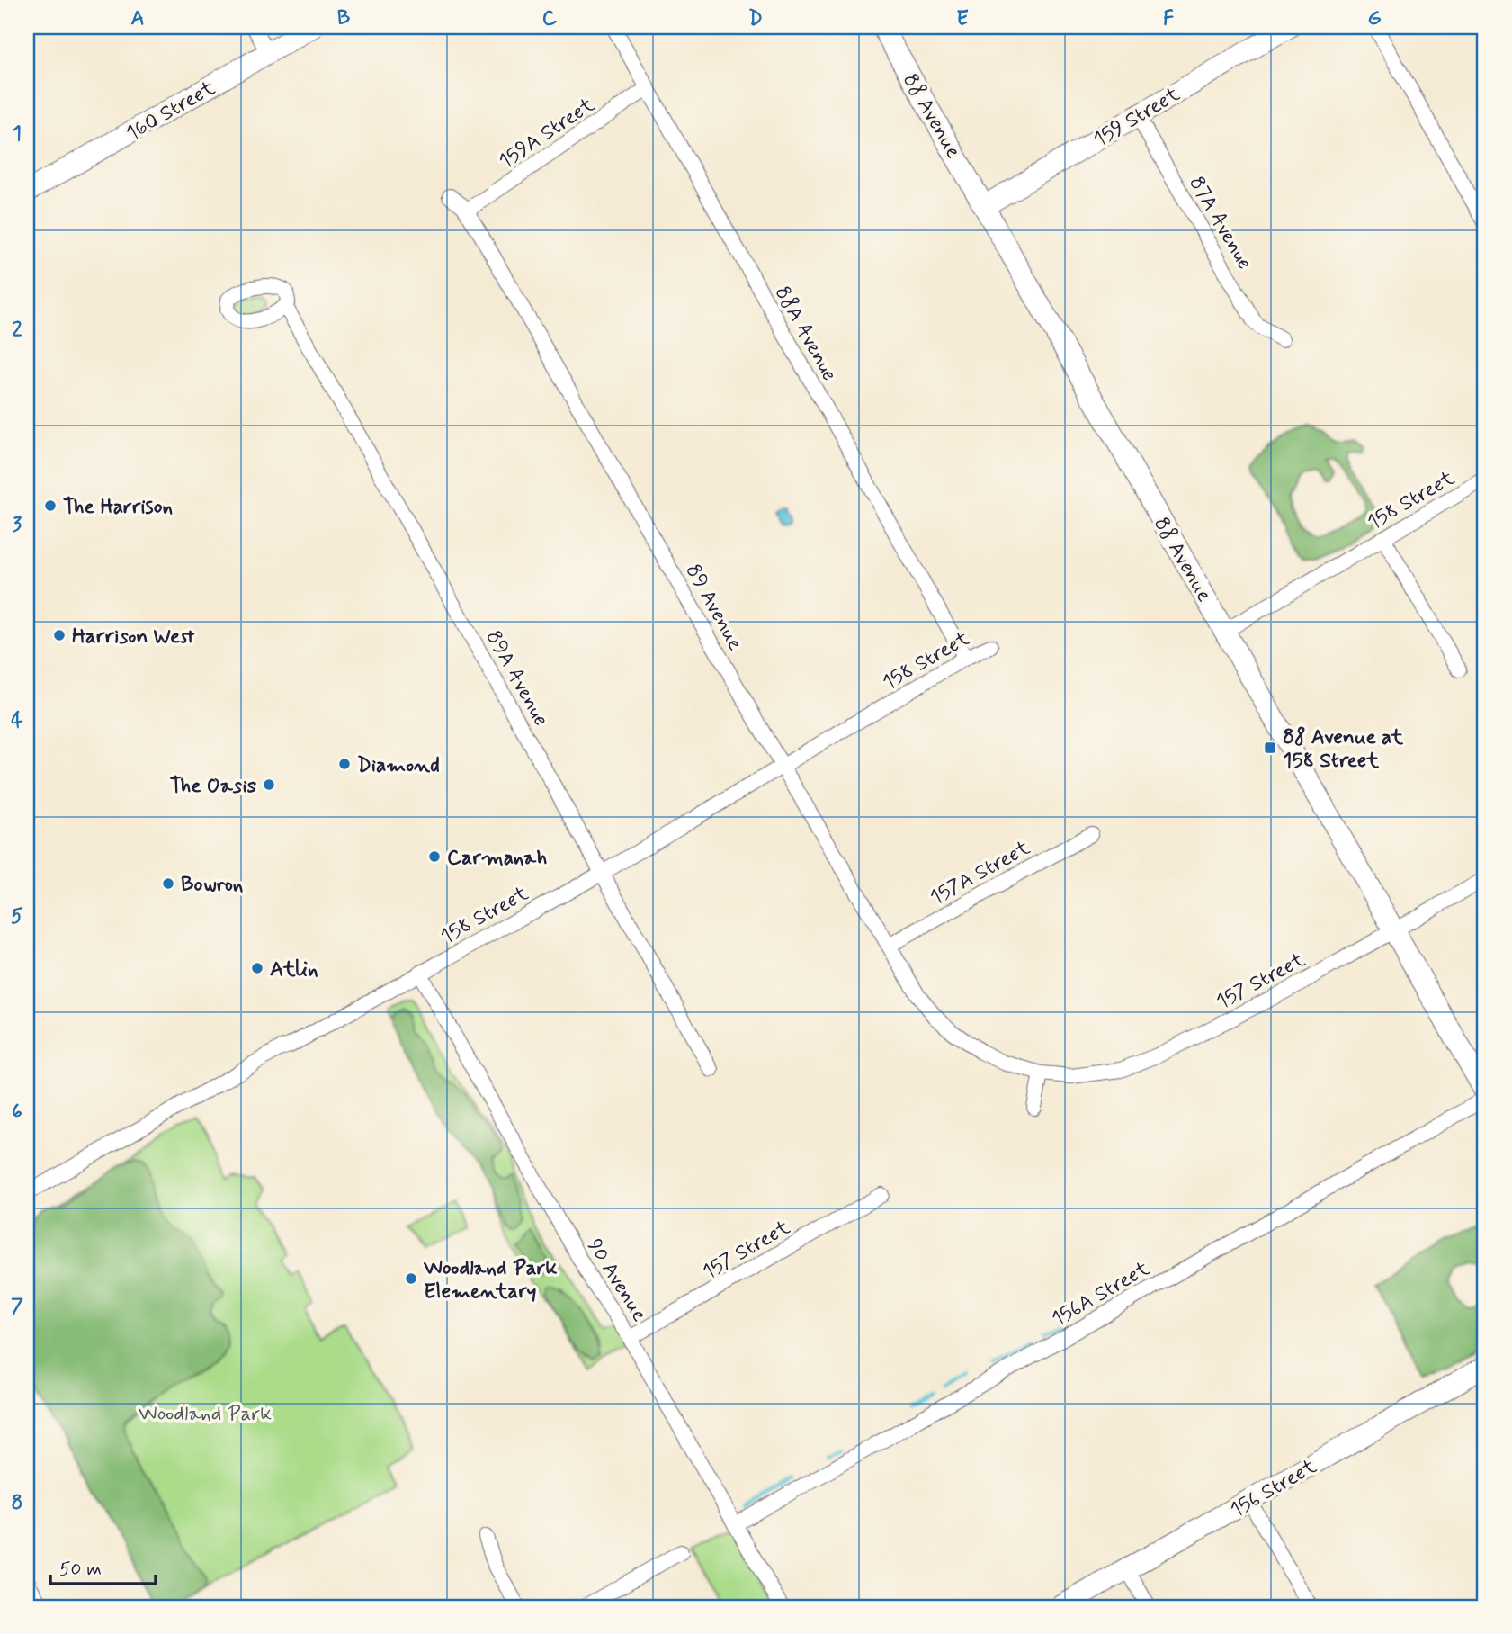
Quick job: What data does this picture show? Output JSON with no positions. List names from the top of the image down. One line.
{"streets":{"main road":["160 Street","88 Avenue","159 Street","156 Street"],"street":["159A Street","87A Avenue","88A Avenue","158 Street","89 Avenue","89A Avenue","157A Street","157 Street","90 Avenue","156A Street"]},"crossings":[["88 Avenue","159 Street"],["88 Avenue","158 Street"],["88 Avenue","157 Street"],["159 Street","87A Avenue"],["159A Street","88A Avenue"],["159A Street","89 Avenue"],["88A Avenue","158 Street"],["158 Street","89 Avenue"],["158 Street","89A Avenue"],["158 Street","90 Avenue"],["89 Avenue","157A Street"],["89 Avenue","157 Street"],["157 Street","90 Avenue"],["90 Avenue","156A Street"]],"parks":["Woodland Park"],"places":{"other":["The Harrison","Harrison West","Diamond","The Oasis","Carmanah","Bowron","Atlin","Woodland Park Elementary"],"transit":["88 Avenue at 158 Street"]},"scale_bar":"50 m","grid":{"columns":["A","B","C","D","E","F","G"],"rows":["1","2","3","4","5","6","7","8"]}}
